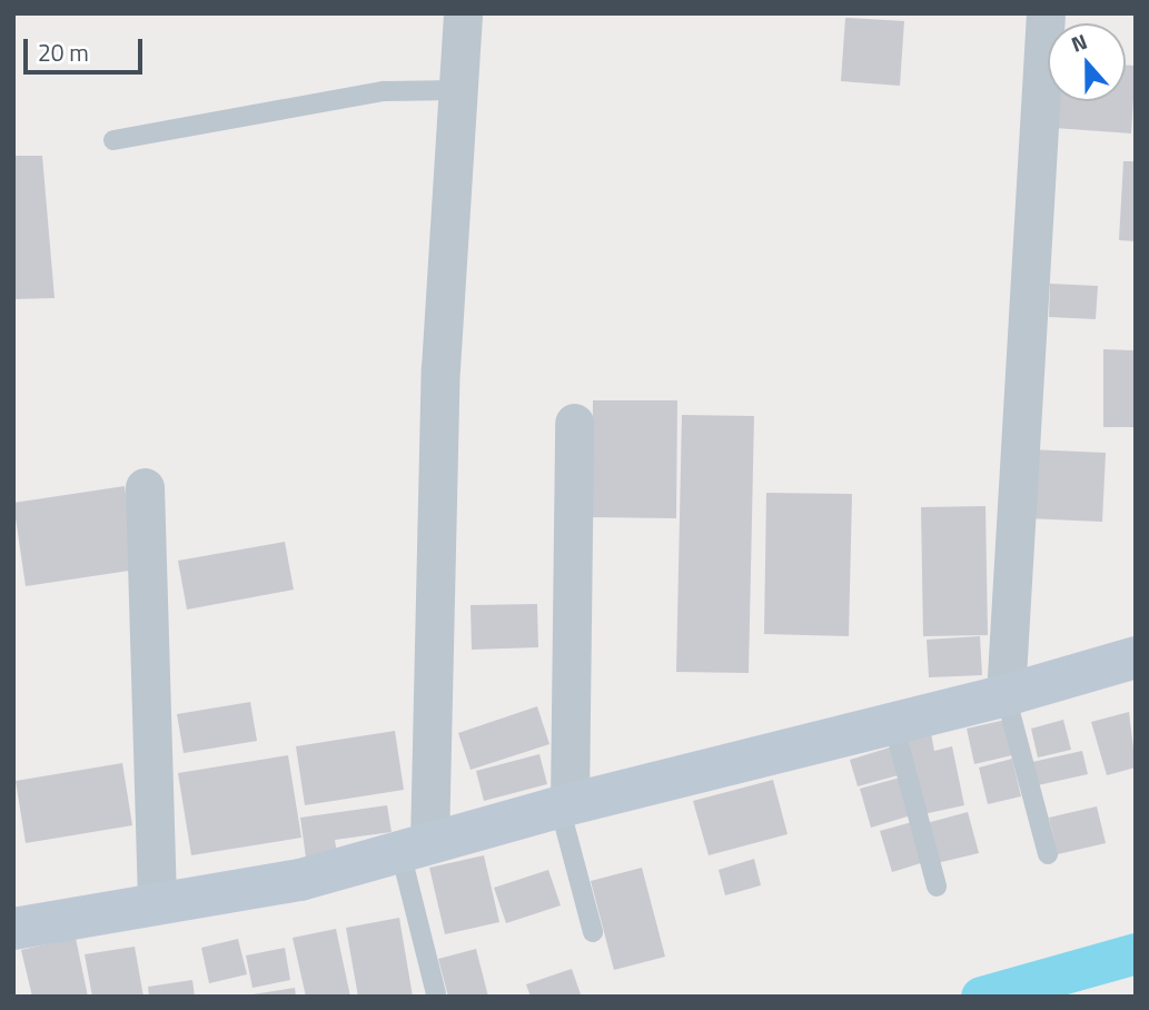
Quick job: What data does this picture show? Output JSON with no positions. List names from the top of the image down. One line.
{"scale_bar":"20 m","north":"top"}
